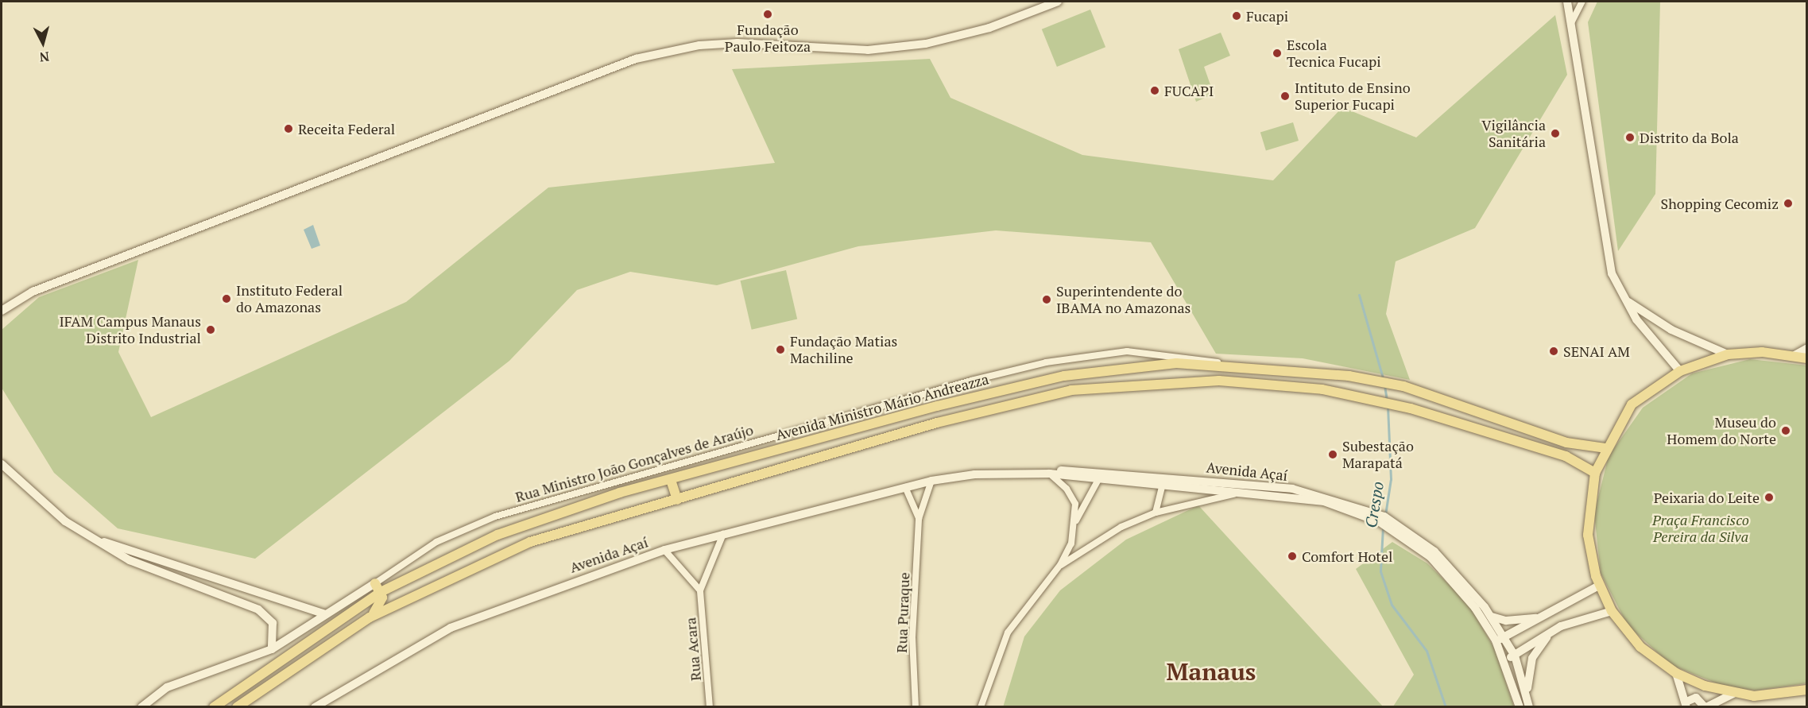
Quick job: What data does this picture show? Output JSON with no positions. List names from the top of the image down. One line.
{"streets":{"main road":["Avenida Ministro Mário Andreazza"],"street":["Rua Ministro João Gonçalves de Araújo","Avenida Açaí","Rua Puraque","Rua Acara"]},"crossings":[["Avenida Ministro Mário Andreazza","Rua Ministro João Gonçalves de Araújo"],["Avenida Açaí","Rua Puraque"],["Avenida Açaí","Rua Acara"]],"districts":["Manaus"],"water":["Crespo"],"parks":["Praça Francisco Pereira da Silva"],"places":["Fundação Paulo Feitoza","Fucapi","Escola Tecnica Fucapi","FUCAPI","Intituto de Ensino Superior Fucapi","Receita Federal","Vigilância Sanitária","Distrito da Bola","Shopping Cecomiz","Instituto Federal do Amazonas","Superintendente do IBAMA no Amazonas","IFAM Campus Manaus Distrito Industrial","Fundação Matias Machiline","SENAI AM","Museu do Homem do Norte","Subestação Marapatá","Peixaria do Leite","Comfort Hotel"],"north":"bottom"}
